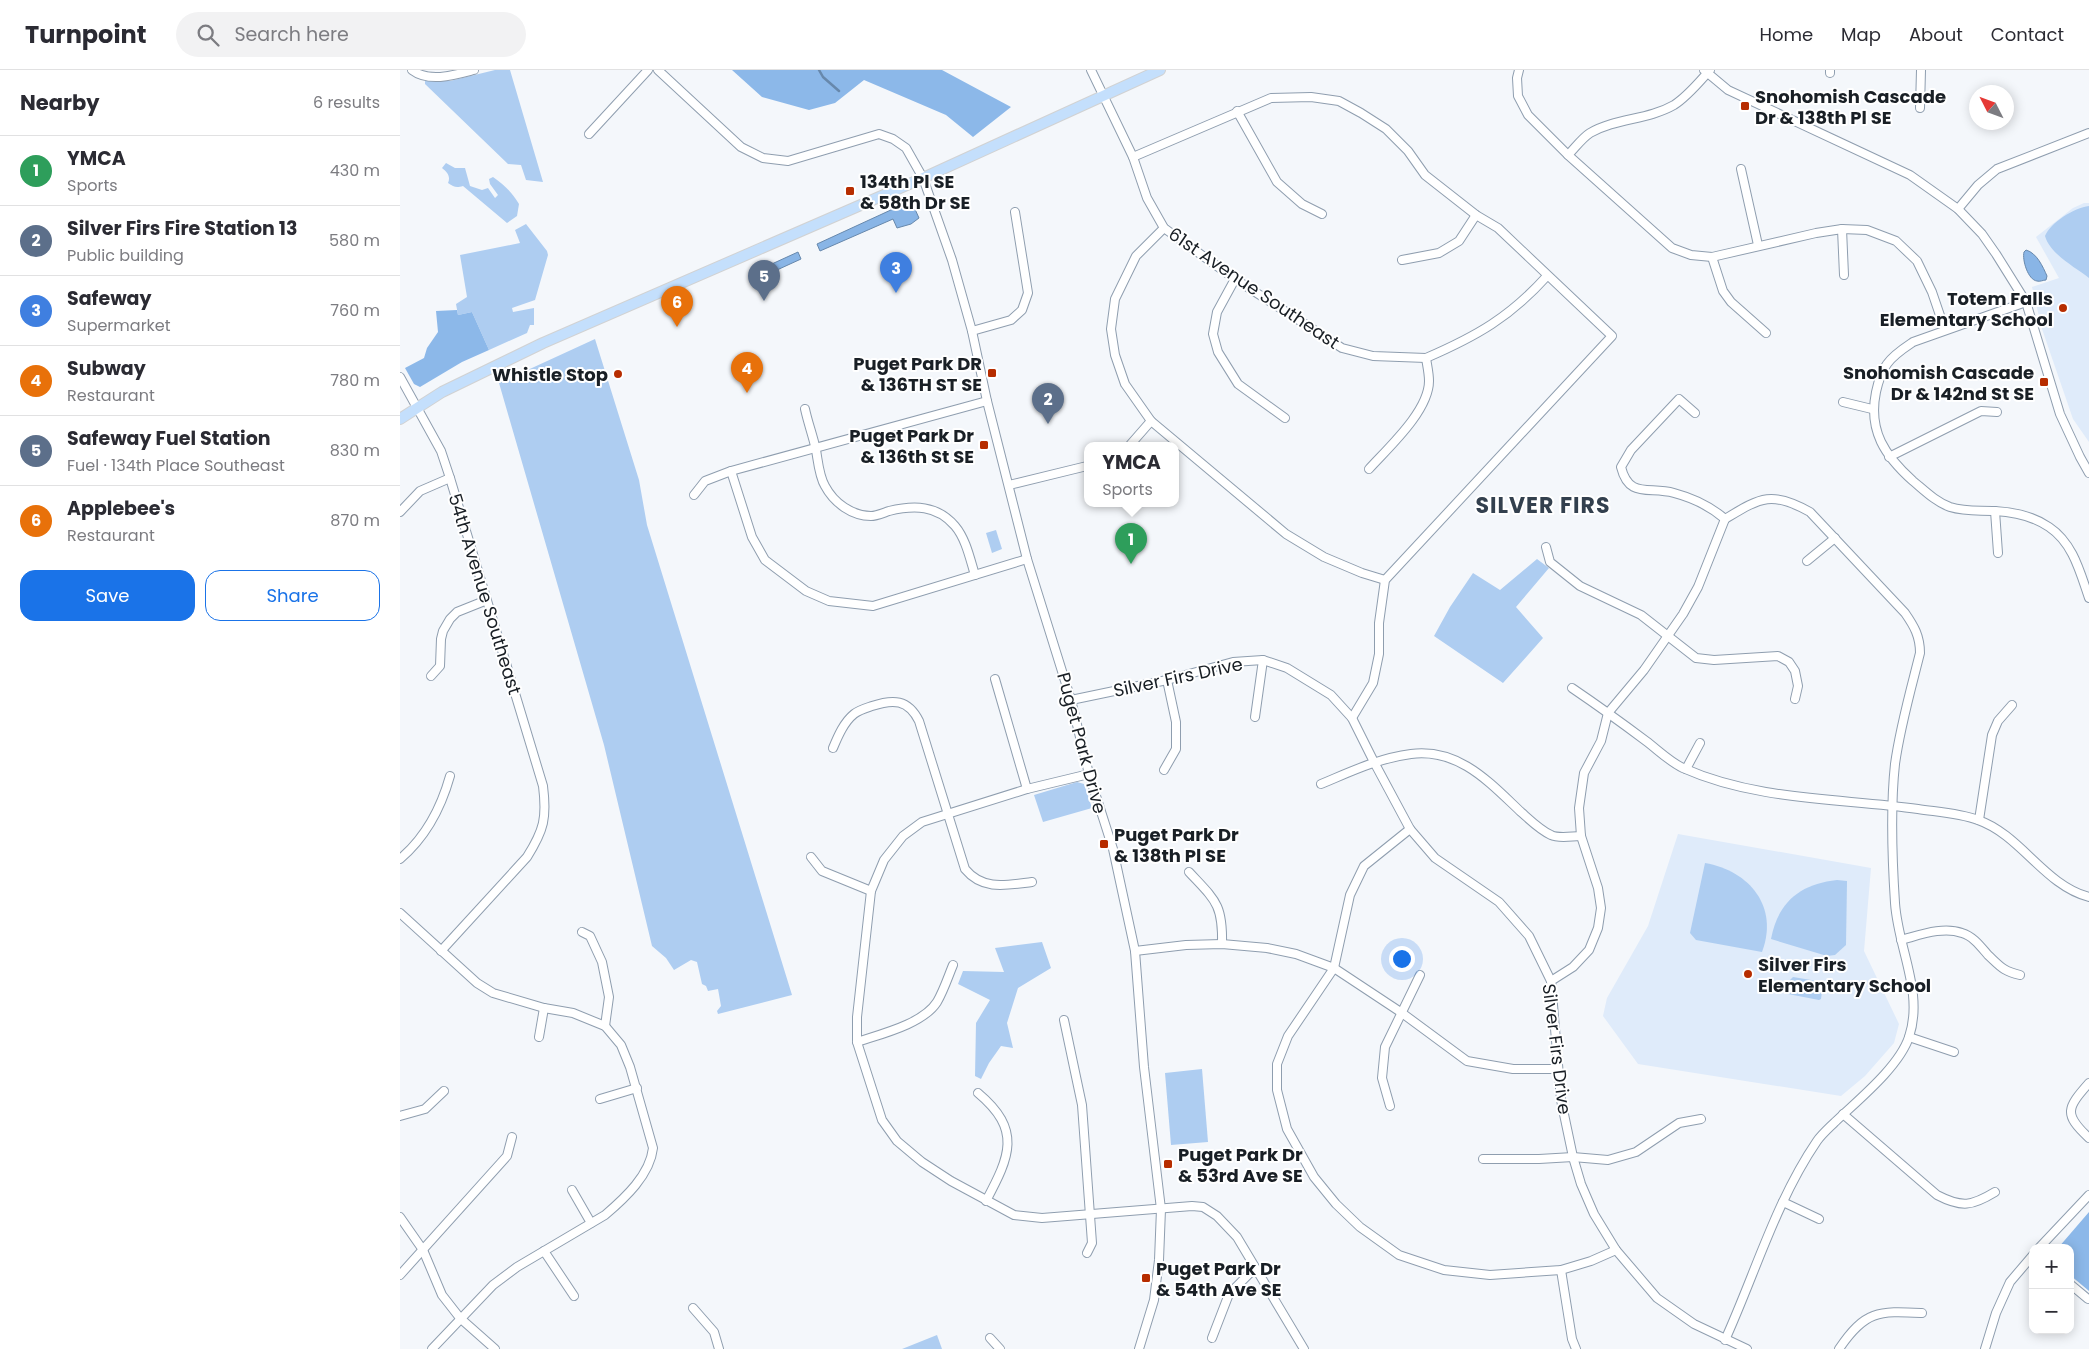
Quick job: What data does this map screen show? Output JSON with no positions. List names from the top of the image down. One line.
{"streets":{"street":["61st Avenue Southeast","54th Avenue Southeast","Silver Firs Drive","Puget Park Drive"]},"crossings":[["Silver Firs Drive","Puget Park Drive"]],"districts":["SILVER FIRS"],"places":{"transit":["Snohomish Cascade Dr & 138th Pl SE","134th Pl SE & 58th Dr SE","Puget Park DR & 136TH ST SE","Snohomish Cascade Dr & 142nd St SE","Puget Park Dr & 136th St SE","Puget Park Dr & 138th Pl SE","Puget Park Dr & 53rd Ave SE","Puget Park Dr & 54th Ave SE"],"other":["Totem Falls Elementary School","Whistle Stop","Silver Firs Elementary School"]},"north":"top left","page":{"header":"Turnpoint","search":"Search here","nav":["Home","Map","About","Contact"],"heading":["Nearby","6 results"],"list":[{"mark":"1","name":"YMCA","note":"Sports","value":"430 m"},{"mark":"2","name":"Silver Firs Fire Station 13","note":"Public building","value":"580 m"},{"mark":"3","name":"Safeway","note":"Supermarket","value":"760 m"},{"mark":"4","name":"Subway","note":"Restaurant","value":"780 m"},{"mark":"5","name":"Safeway Fuel Station","note":"Fuel · 134th Place Southeast","value":"830 m"},{"mark":"6","name":"Applebee's","note":"Restaurant","value":"870 m"}],"pins":["3","5","6","4","2","1"],"popup":["YMCA","Sports"],"buttons":["Save","Share"],"map_buttons":["+","−"]}}
